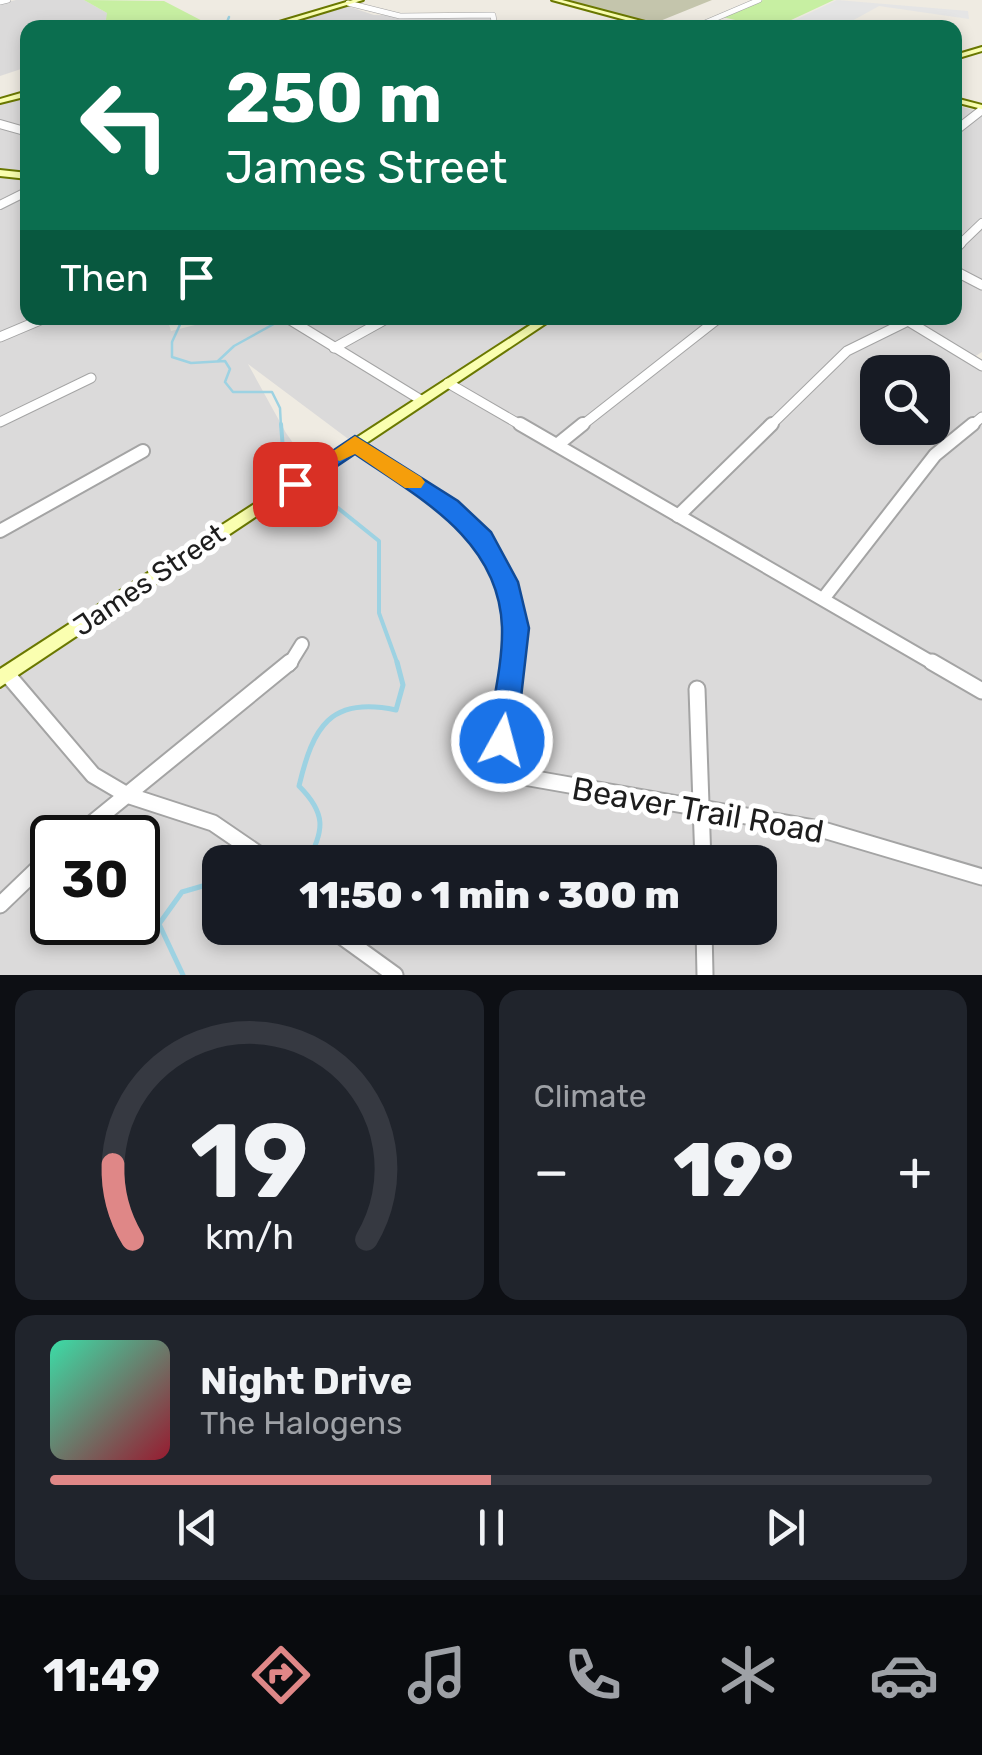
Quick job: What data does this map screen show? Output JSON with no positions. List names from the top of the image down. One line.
{"streets":{"street":["James Street","Beaver Trail Road"]},"crossings":[["James Street","Beaver Trail Road"]],"page":{"turn":["250 m","James Street"],"then":"Then","limit":"30","trip":"11:50 · 1 min · 300 m","tile":"Climate","heat":["−","19°","+"],"song":["Night Drive","The Halogens"],"tabs":"11:49","gauge":["19","km/h"]}}
